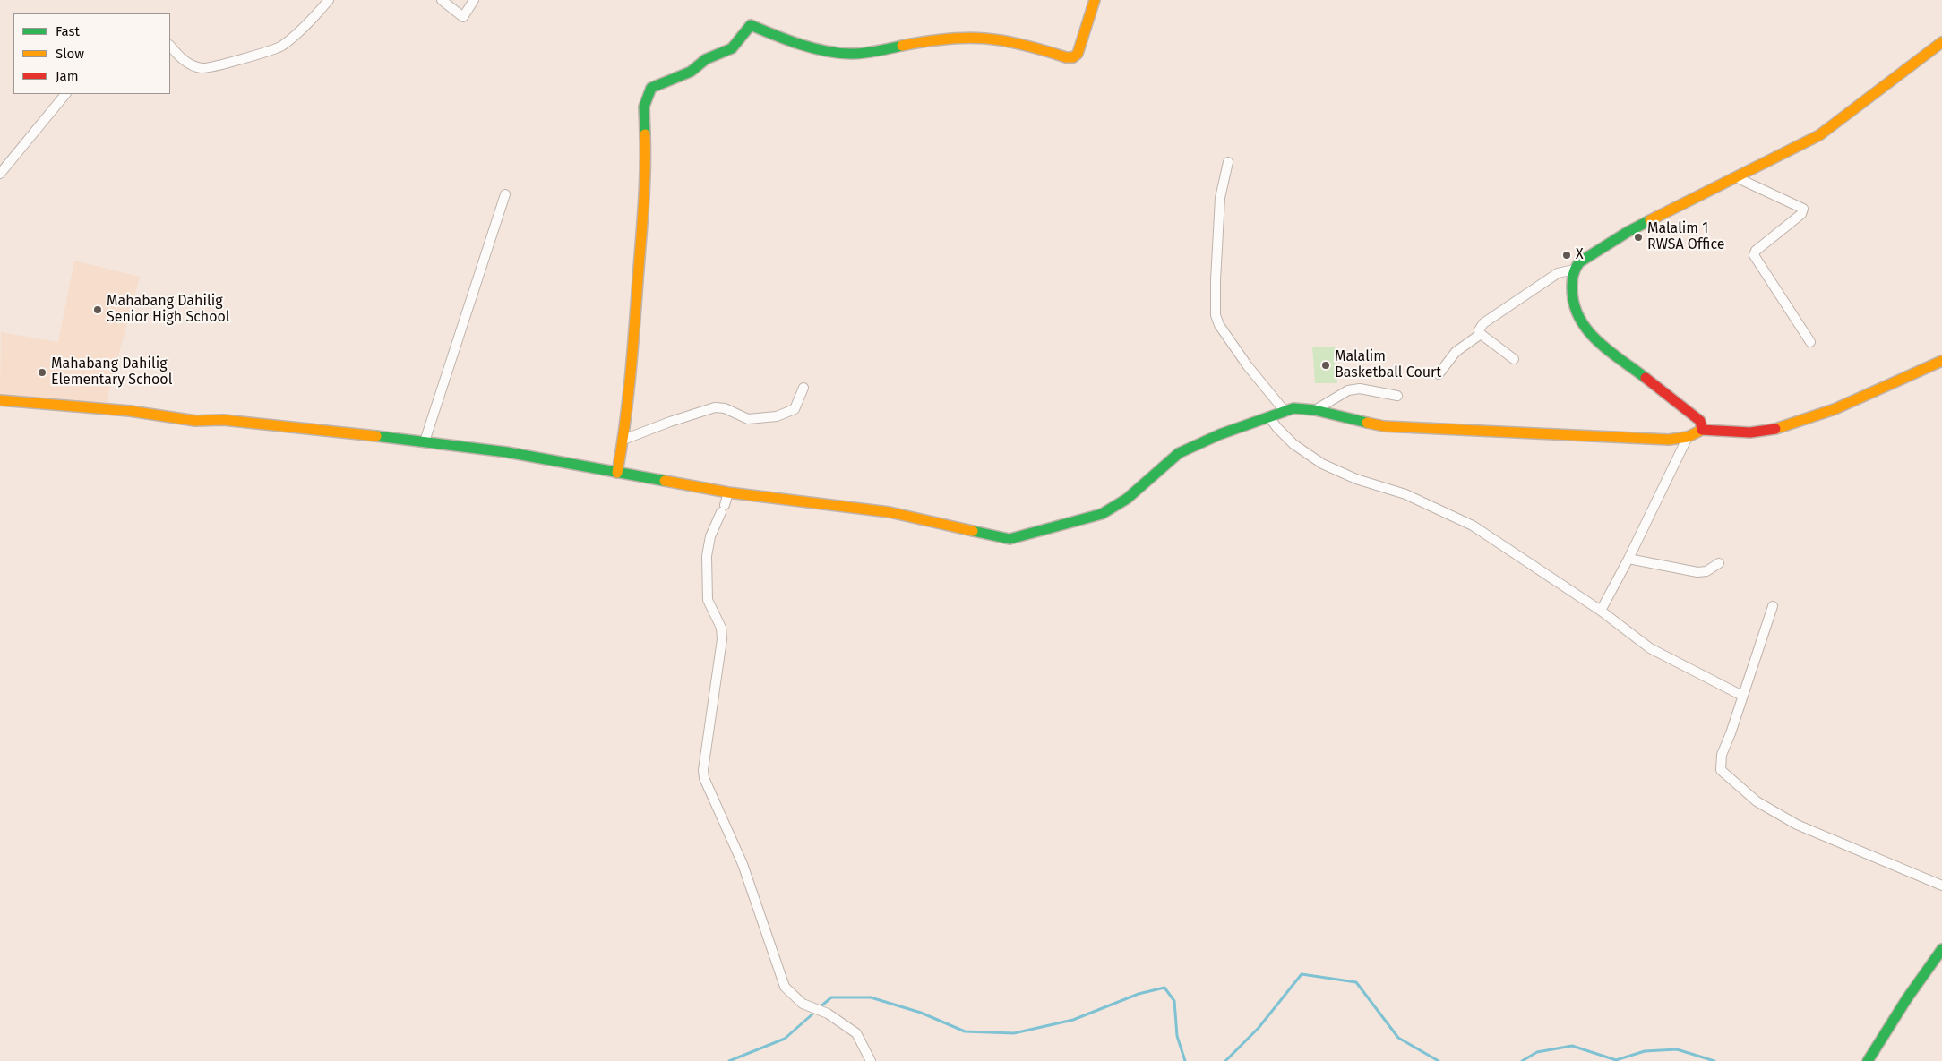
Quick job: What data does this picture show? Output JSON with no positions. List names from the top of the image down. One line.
{"places":["Malalim 1 RWSA Office","X","Mahabang Dahilig Senior High School","Malalim Basketball Court","Mahabang Dahilig Elementary School"],"legend":["Fast","Slow","Jam"]}
